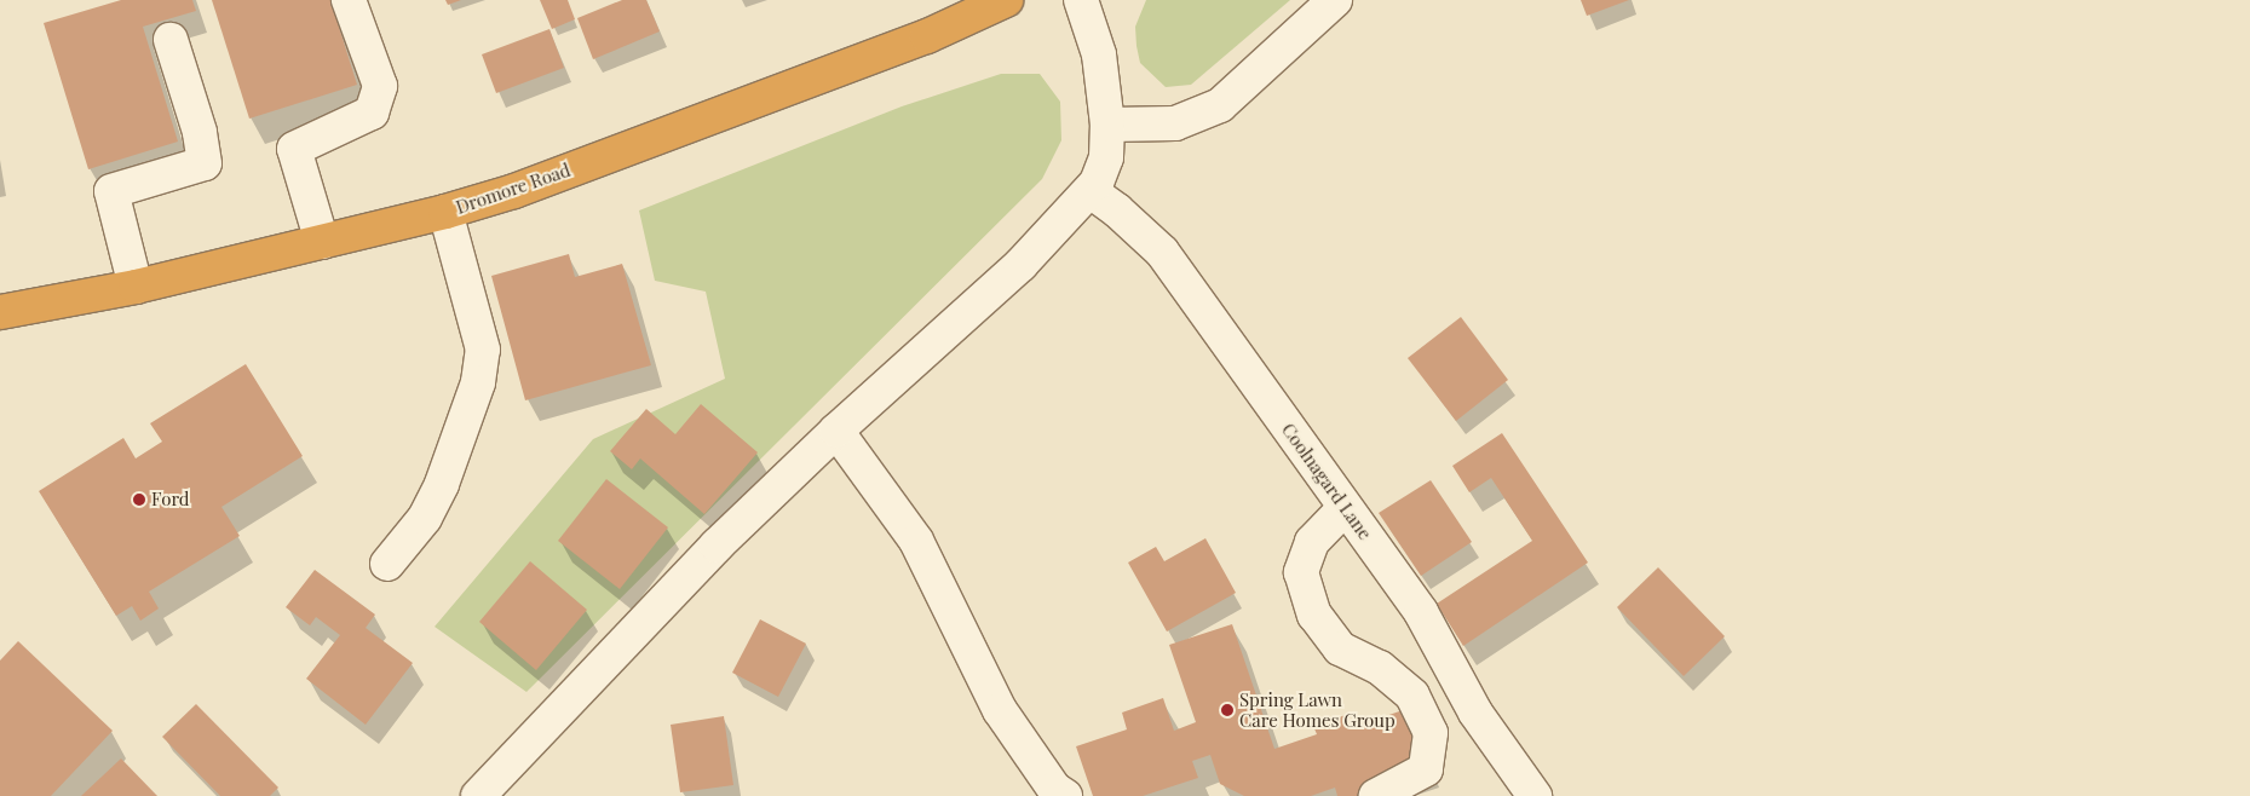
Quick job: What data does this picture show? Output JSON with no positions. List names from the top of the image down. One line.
{"streets":{"highway":["Dromore Road"],"street":["Coolnagard Lane"]},"places":["Ford","Spring Lawn Care Homes Group"]}
